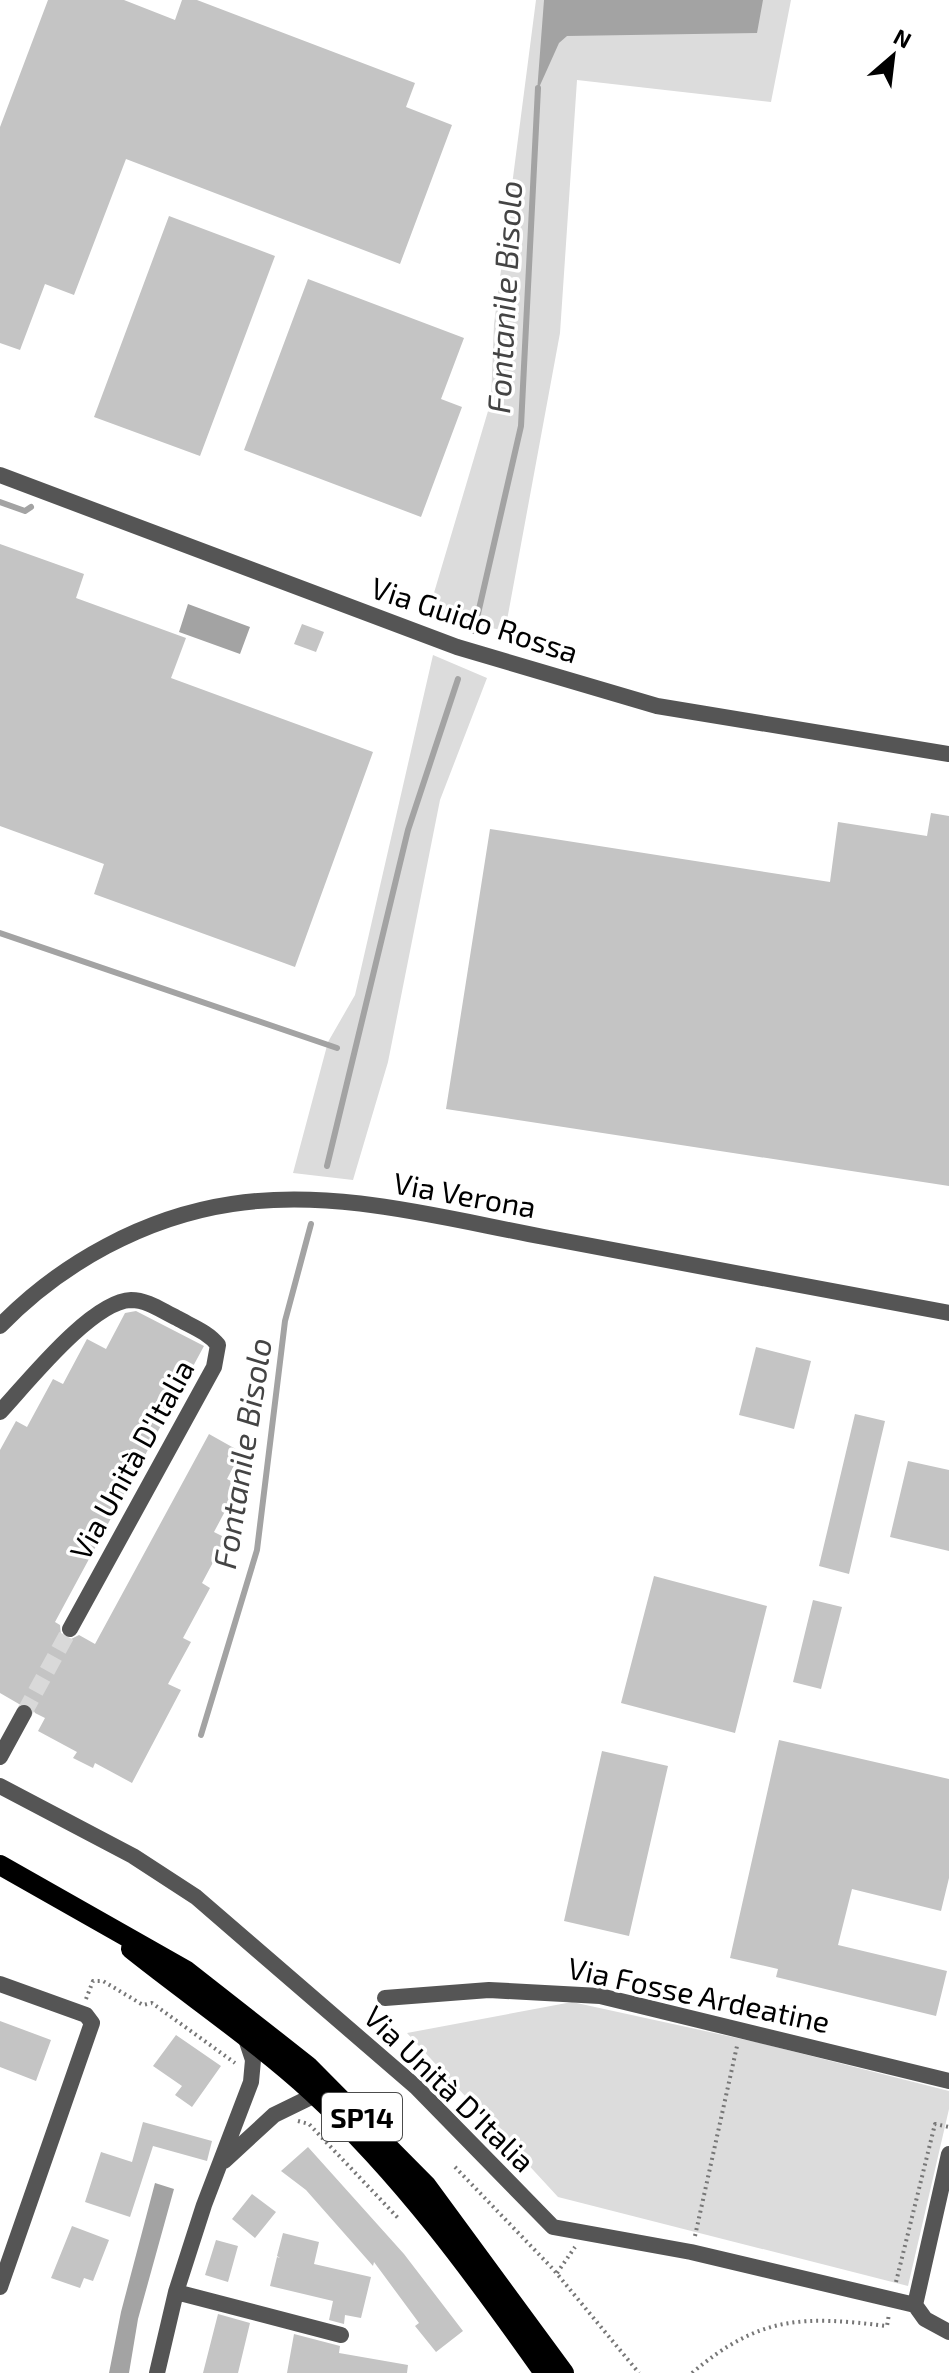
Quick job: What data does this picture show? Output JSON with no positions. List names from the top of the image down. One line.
{"streets":{"main road":["SP14"],"street":["Via Guido Rossa","Via Verona","Via Unità D'Italia","Via Fosse Ardeatine"]},"water":["Fontanile Bisolo"],"north":"top right"}
